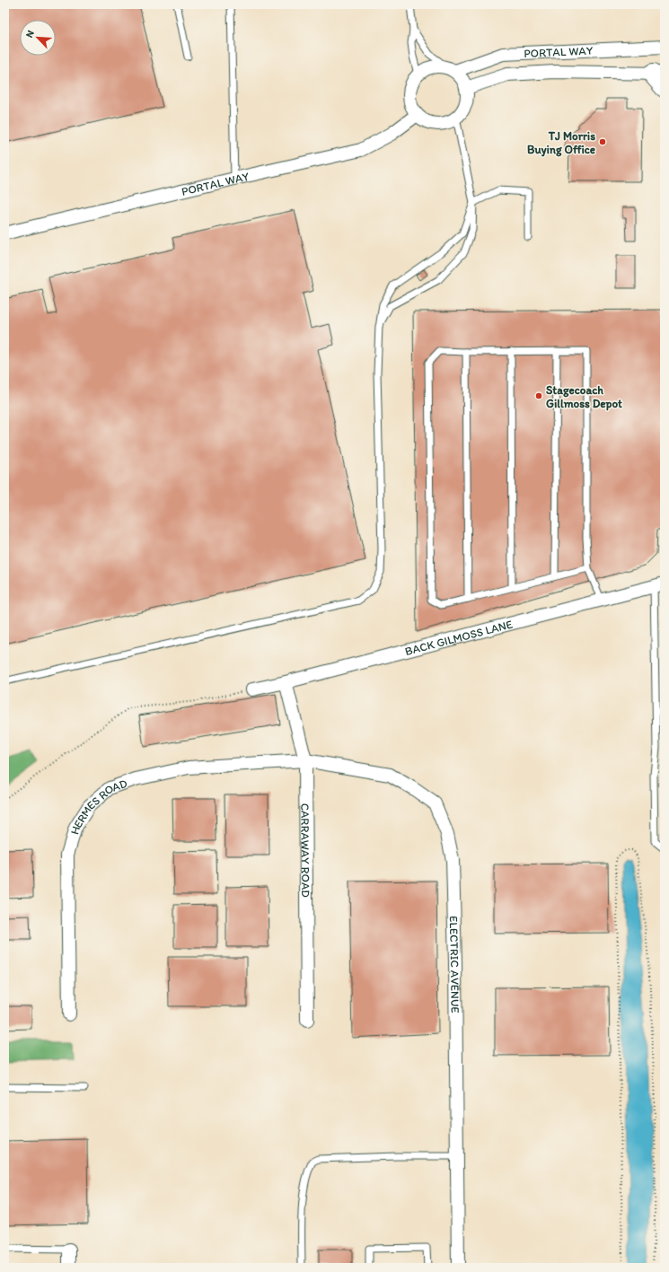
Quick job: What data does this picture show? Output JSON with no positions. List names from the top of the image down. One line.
{"streets":{"street":["PORTAL WAY","BACK GILMOSS LANE","HERMES ROAD","CARRAWAY ROAD","ELECTRIC AVENUE"]},"crossings":[["BACK GILMOSS LANE","CARRAWAY ROAD"],["HERMES ROAD","CARRAWAY ROAD"],["HERMES ROAD","ELECTRIC AVENUE"],["CARRAWAY ROAD","ELECTRIC AVENUE"]],"places":["TJ Morris Buying Office","Stagecoach Gillmoss Depot"],"north":"top left"}
